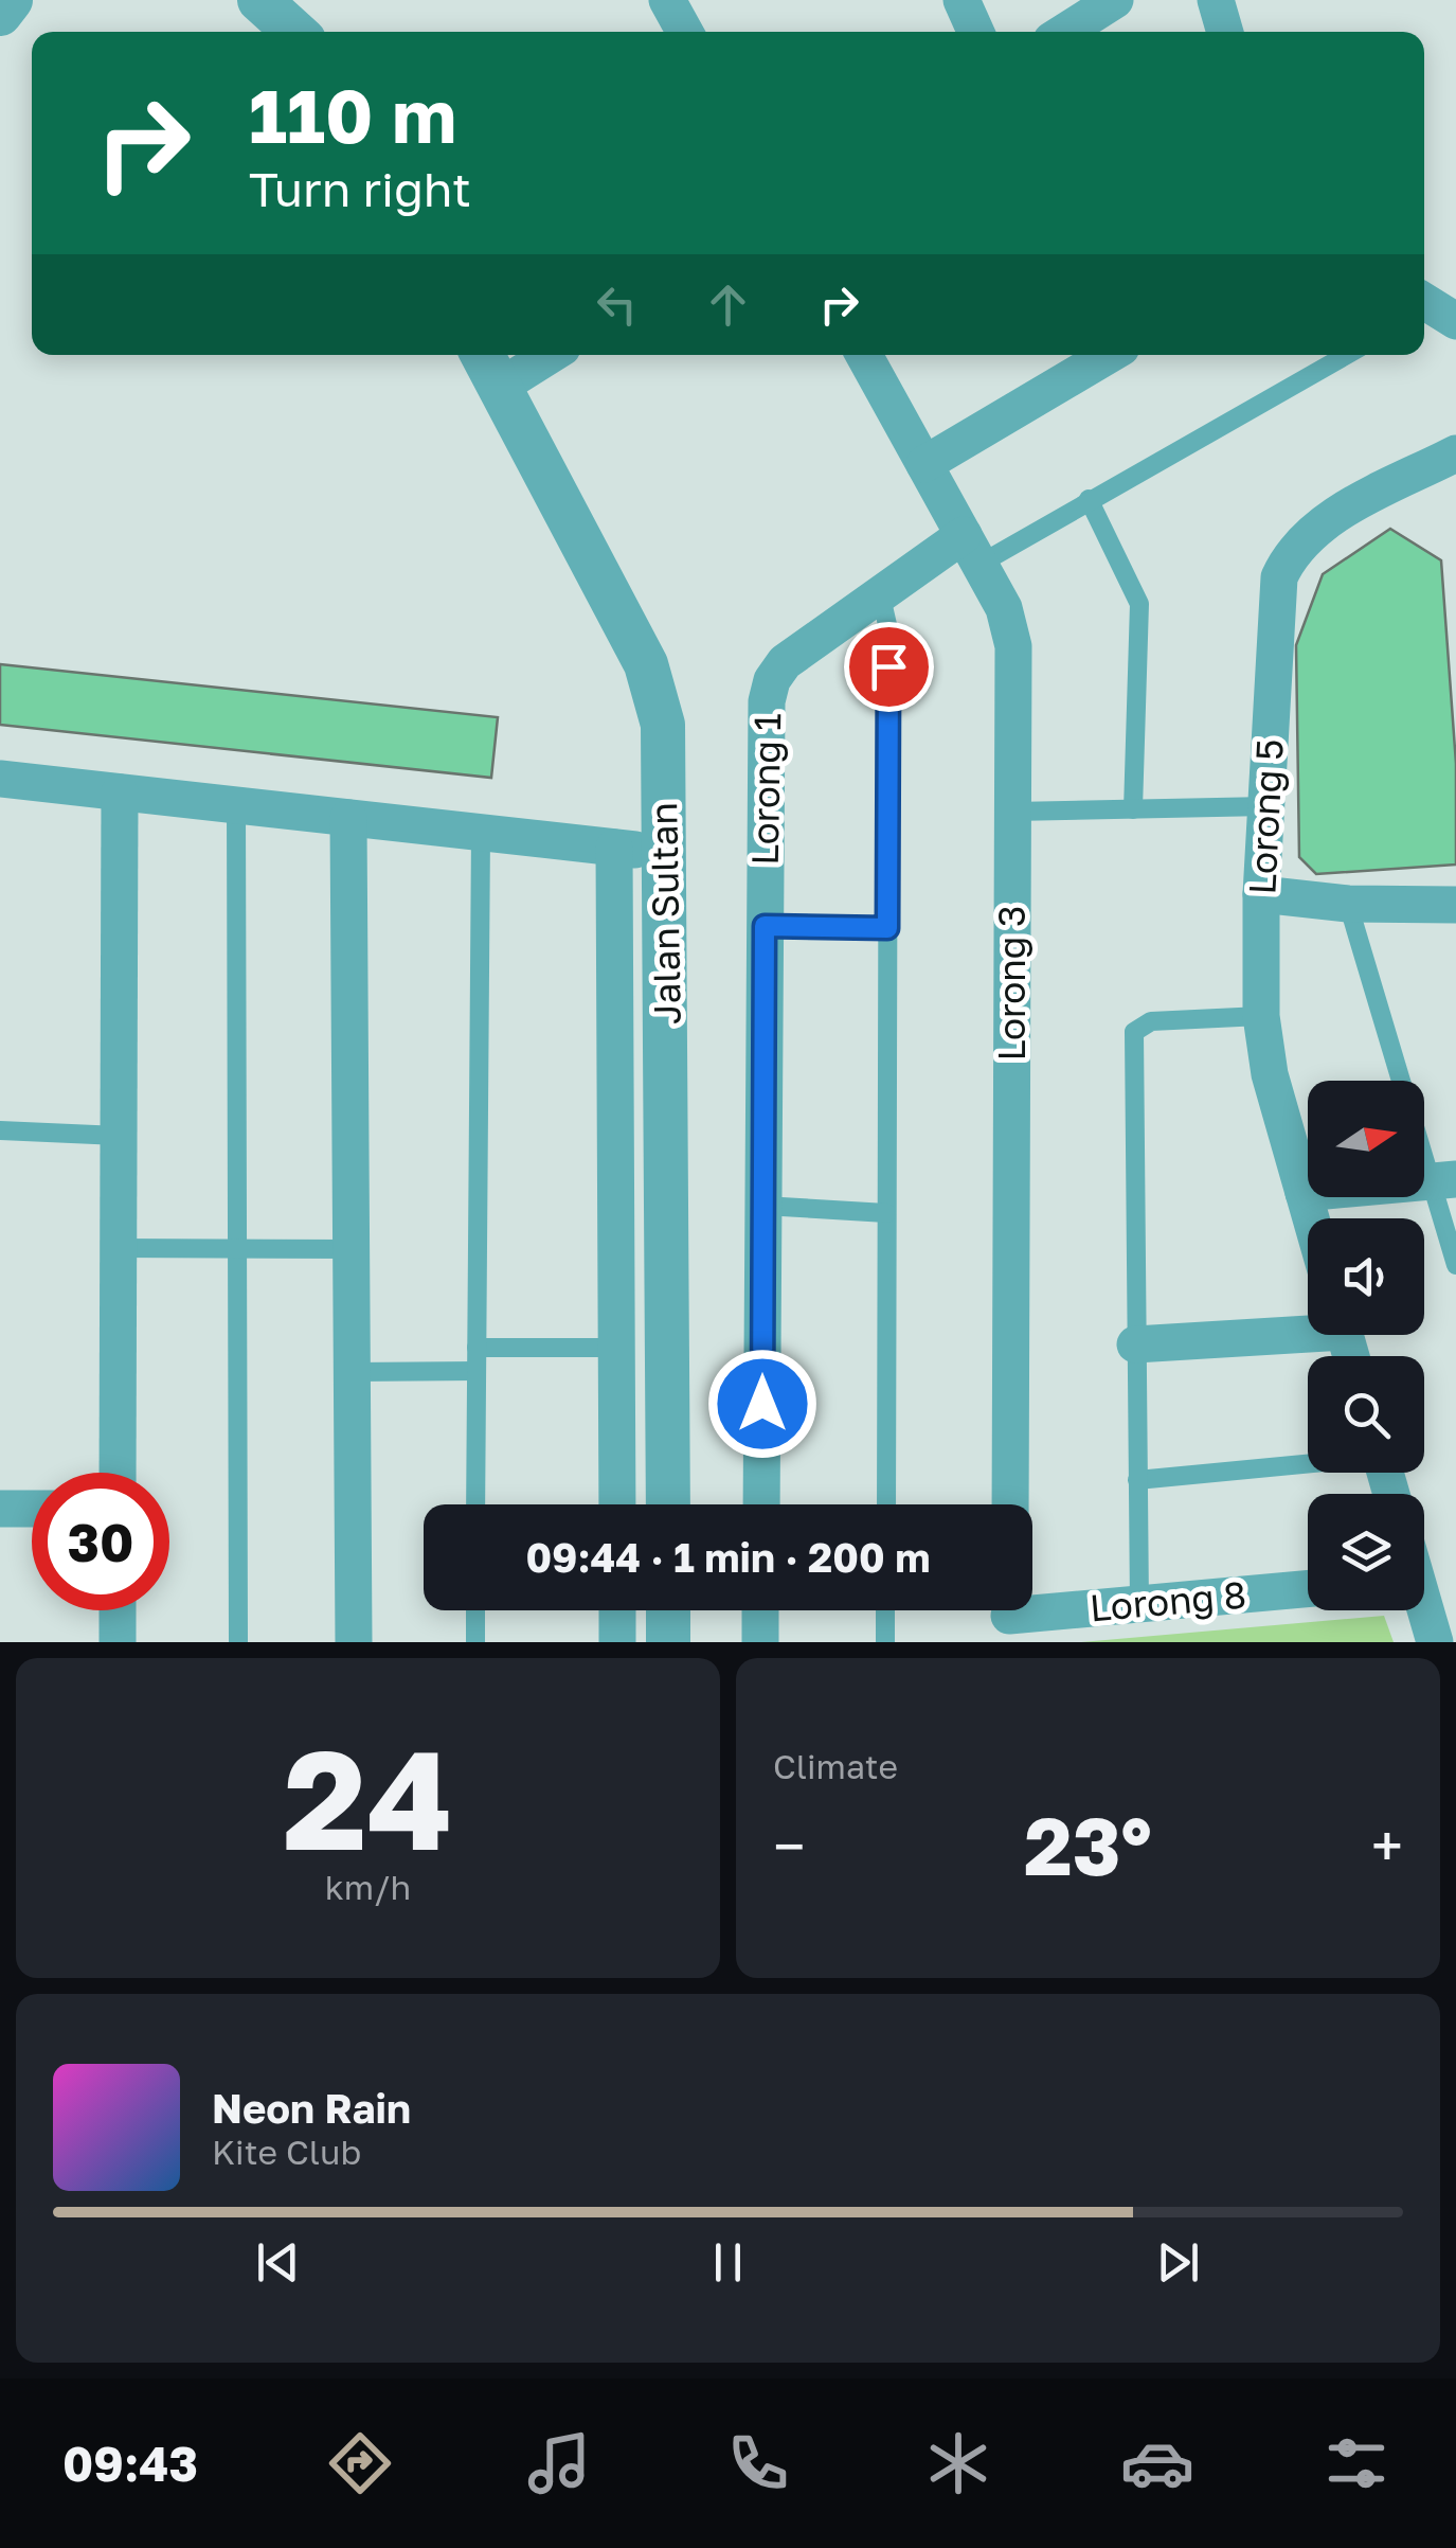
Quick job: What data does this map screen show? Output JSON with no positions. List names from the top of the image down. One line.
{"streets":{"street":["Lorong 1","Lorong 5","Jalan Sultan","Lorong 3","Lorong 8"]},"crossings":[["Lorong 1","Lorong 3"]],"north":"right","page":{"turn":["110 m","Turn right"],"limit":"30","trip":"09:44 · 1 min · 200 m","tile":[["24","km/h"],"Climate"],"heat":["−","23°","+"],"song":["Neon Rain","Kite Club"],"tabs":"09:43"}}
